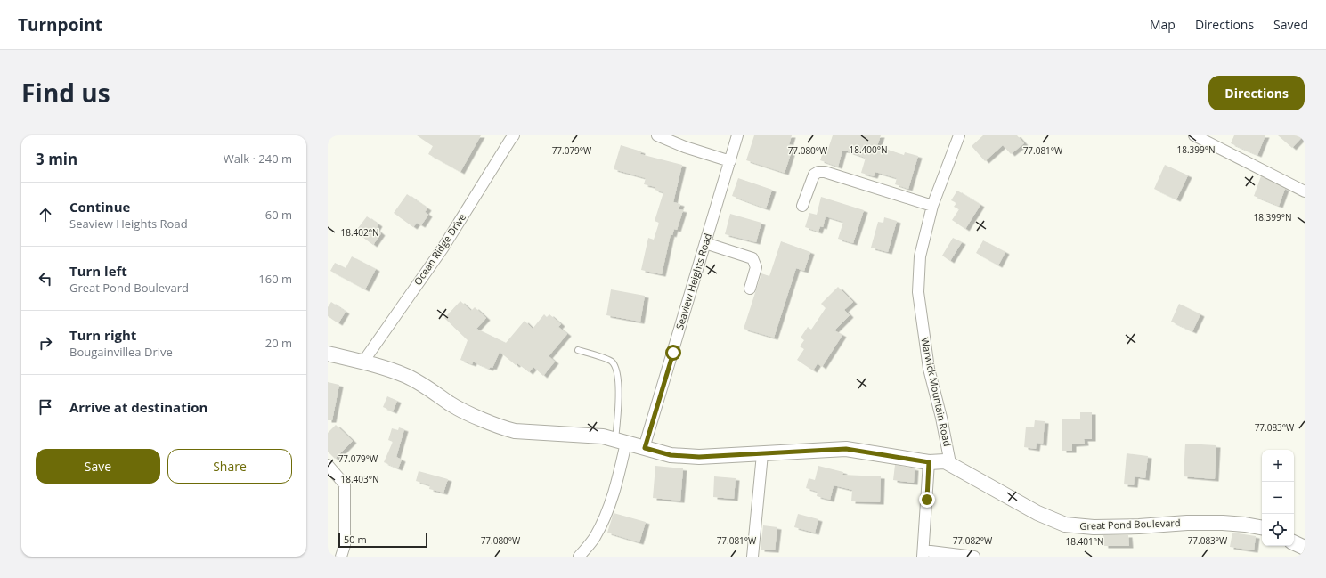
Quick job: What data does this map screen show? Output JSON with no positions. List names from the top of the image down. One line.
{"streets":{"street":["Ocean Ridge Drive","Seaview Heights Road","Warwick Mountain Road","Great Pond Boulevard"]},"crossings":[["Ocean Ridge Drive","Great Pond Boulevard"],["Seaview Heights Road","Great Pond Boulevard"],["Warwick Mountain Road","Great Pond Boulevard"]],"scale_bar":"50 m","page":{"header":"Turnpoint","nav":["Map","Directions","Saved"],"title":"Find us","buttons":["Directions",["Save","Share"]],"heading":["3 min","Walk · 240 m"],"list":[["Continue","Seaview Heights Road","60 m"],["Turn left","Great Pond Boulevard","160 m"],["Turn right","Bougainvillea Drive","20 m"],"Arrive at destination"],"map_buttons":["+","−"],"scale":"50 m"},"coordinates":["18.400°N","18.399°N","77.079°W","77.080°W","77.081°W","18.402°N","77.083°W","18.403°N","77.082°W","18.401°N"]}
